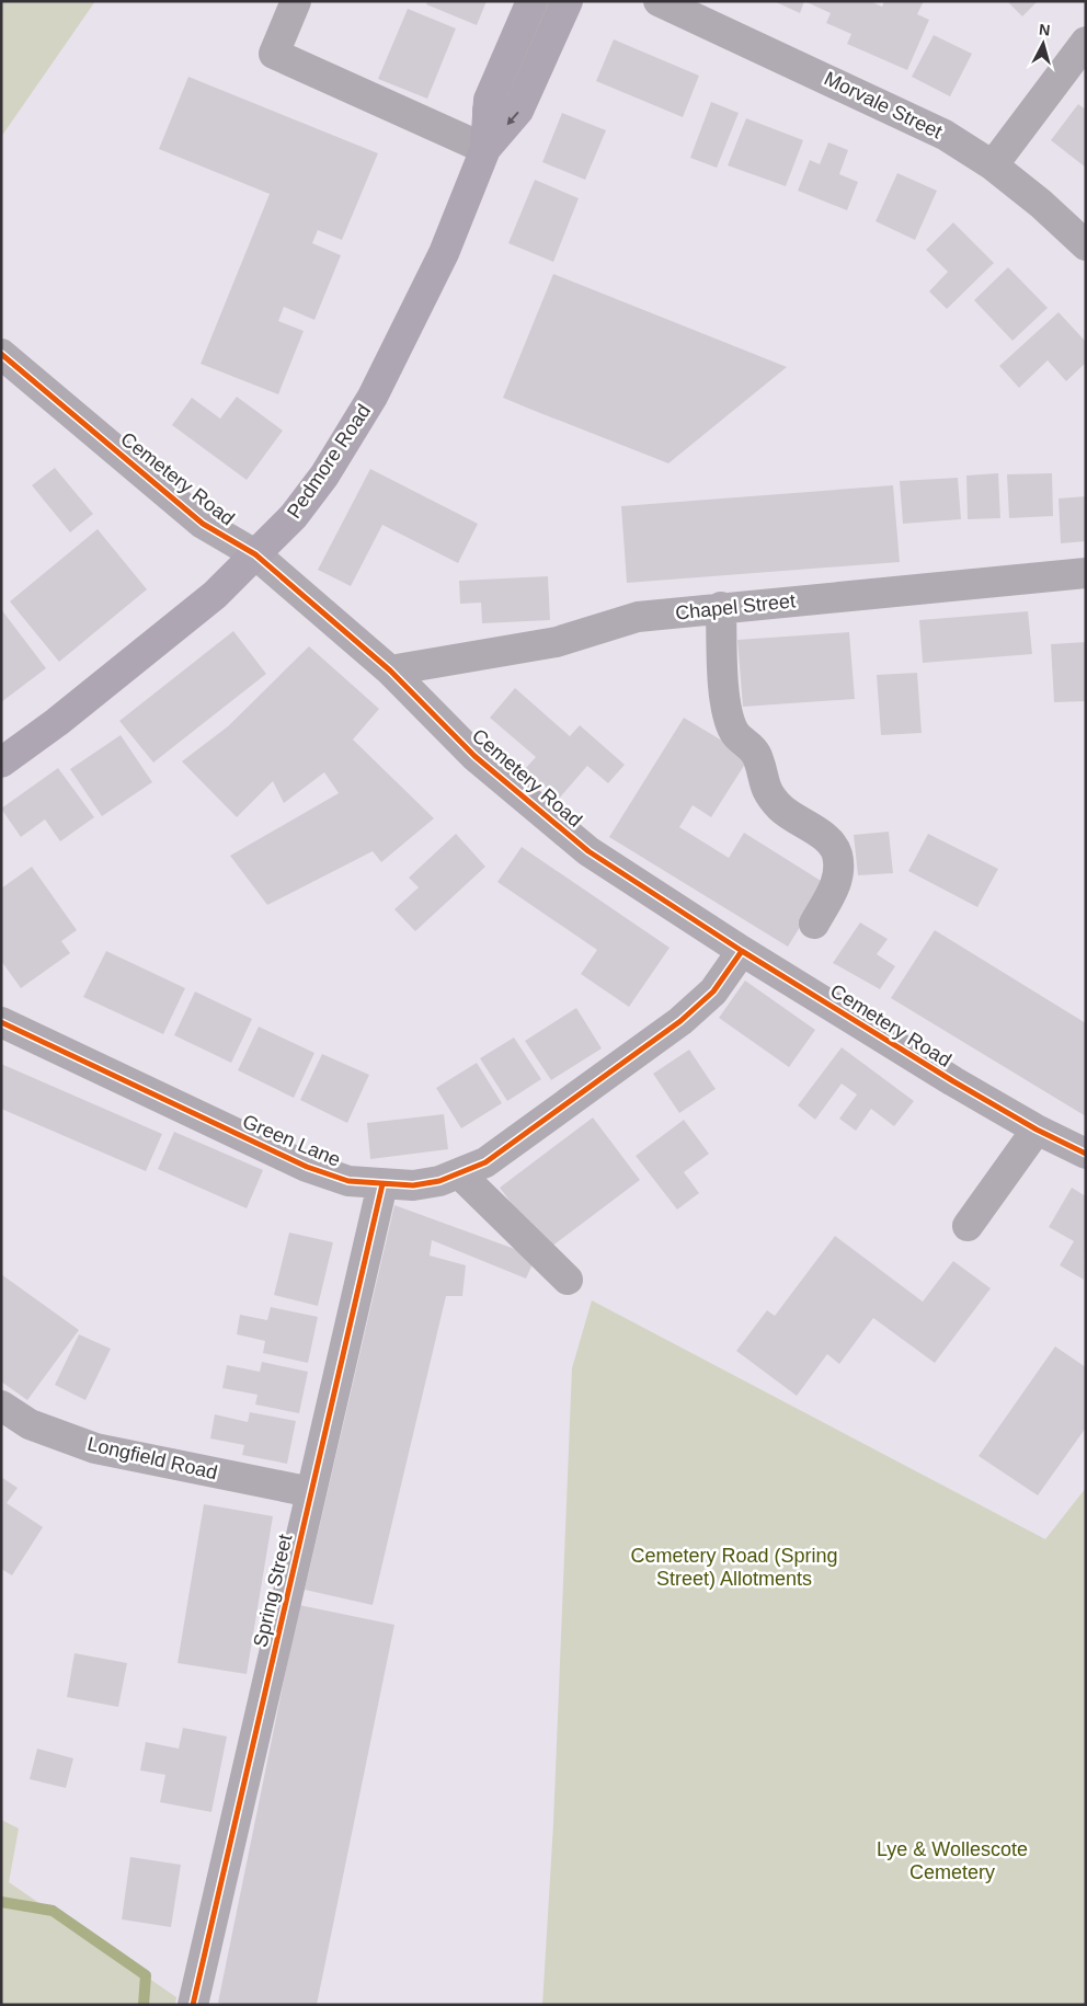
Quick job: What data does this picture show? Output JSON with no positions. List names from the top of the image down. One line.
{"streets":{"highway":["Pedmore Road"],"street":["Morvale Street","Cemetery Road","Chapel Street","Green Lane","Longfield Road","Spring Street"]},"crossings":[["Pedmore Road","Cemetery Road"],["Cemetery Road","Chapel Street"],["Cemetery Road","Green Lane"],["Green Lane","Spring Street"],["Longfield Road","Spring Street"]],"parks":["Cemetery Road (Spring Street) Allotments","Lye & Wollescote Cemetery"],"north":"top"}
